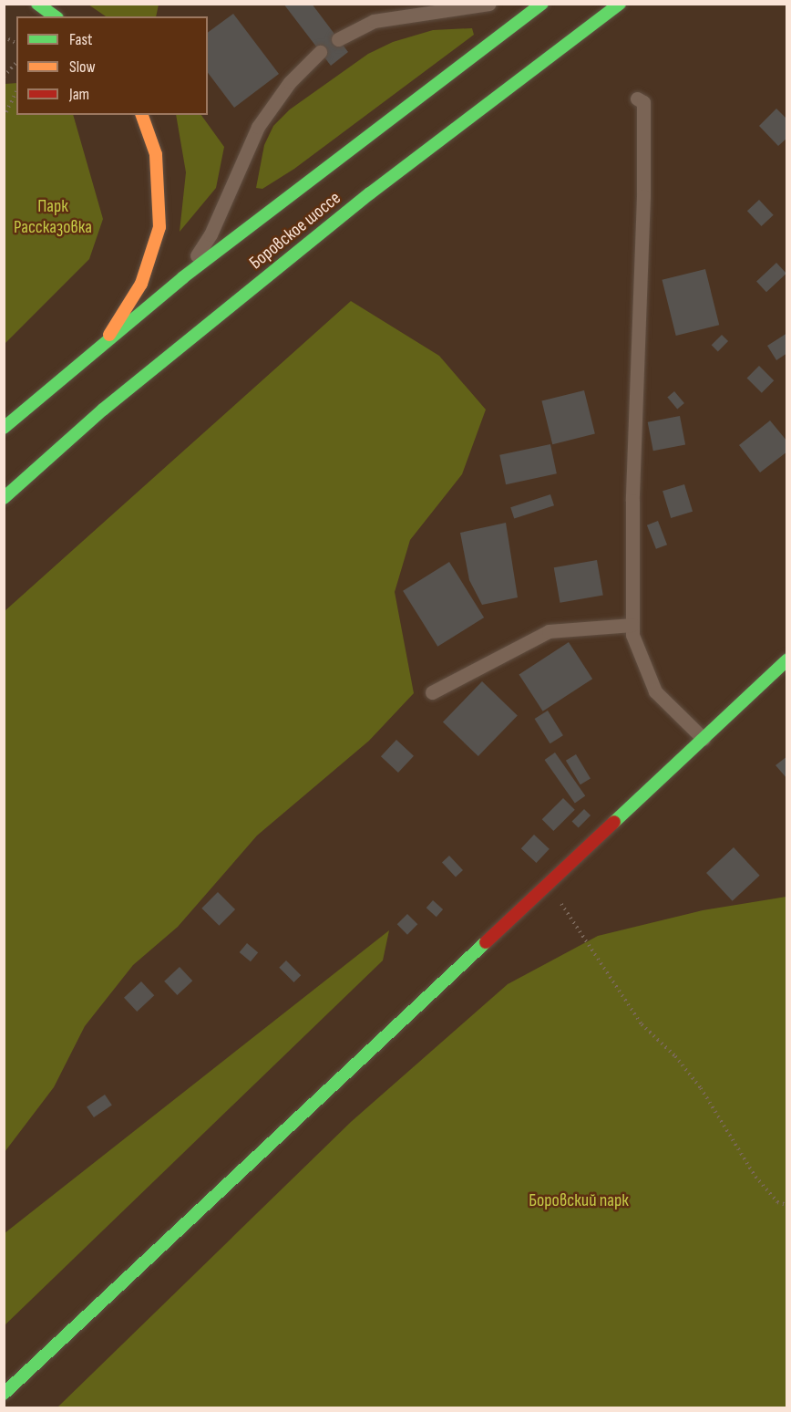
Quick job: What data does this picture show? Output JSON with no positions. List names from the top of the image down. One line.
{"streets":{"main road":["Боровское шоссе"]},"parks":["Парк Рассказовка","Боровский парк"],"legend":["Fast","Slow","Jam"]}
